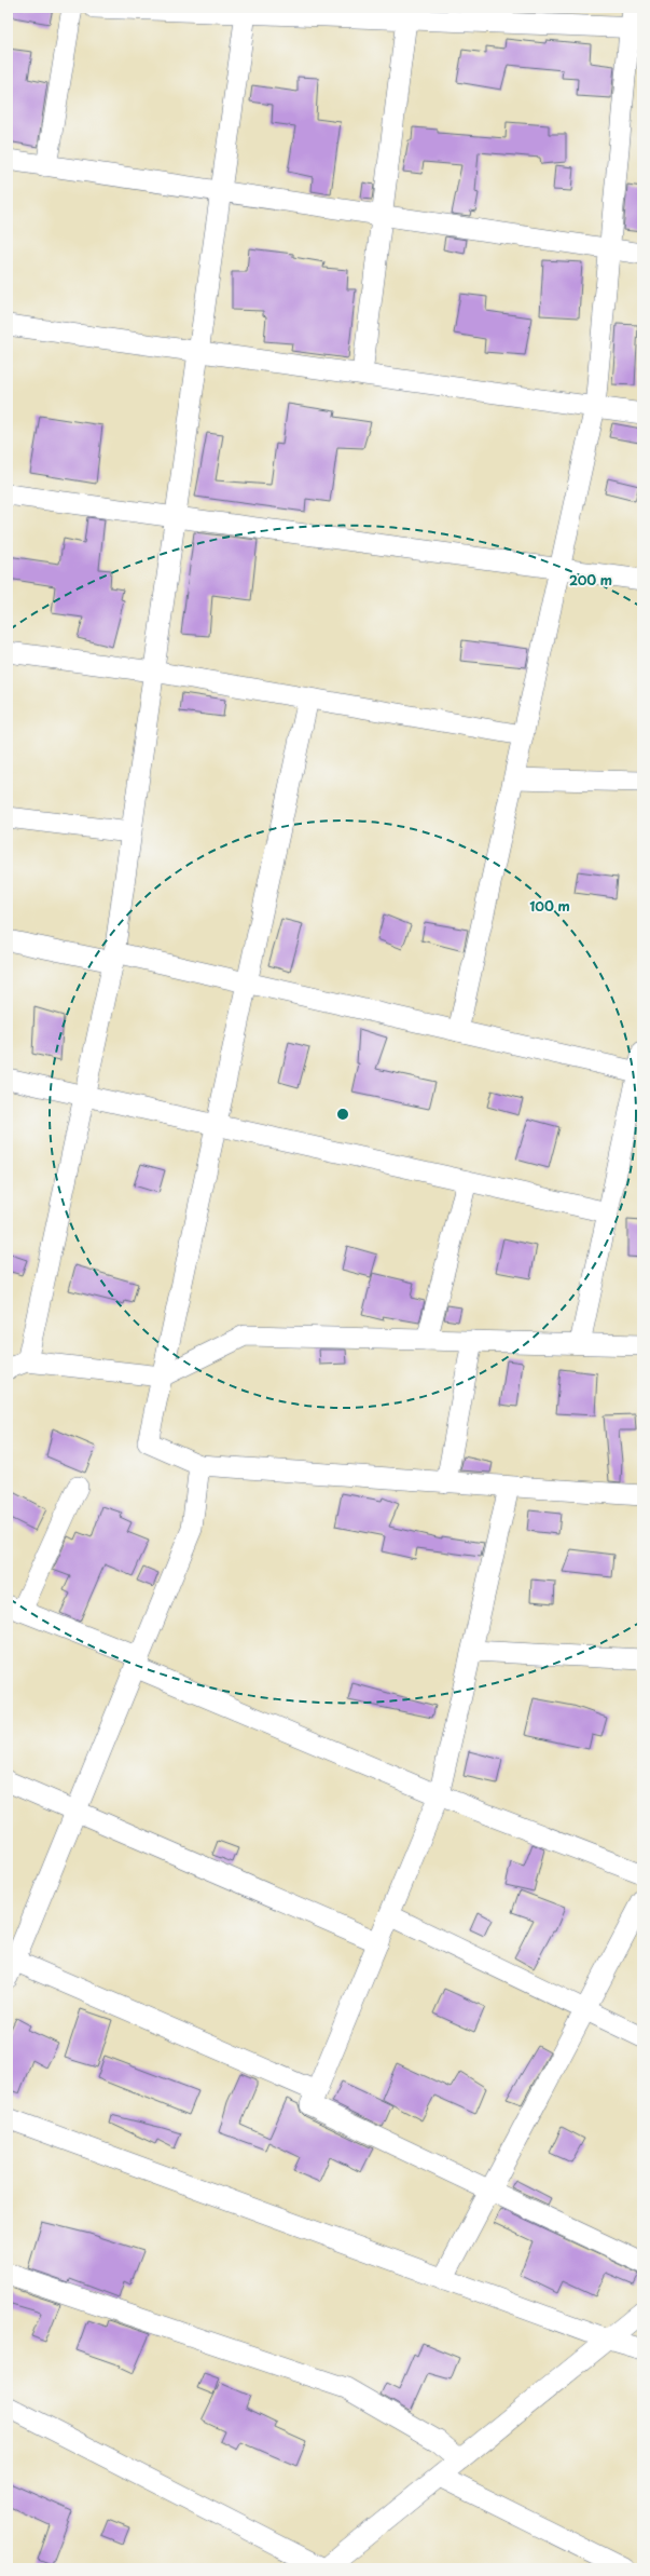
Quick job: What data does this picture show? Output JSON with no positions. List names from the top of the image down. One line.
{"rings":["200 m","100 m"]}
